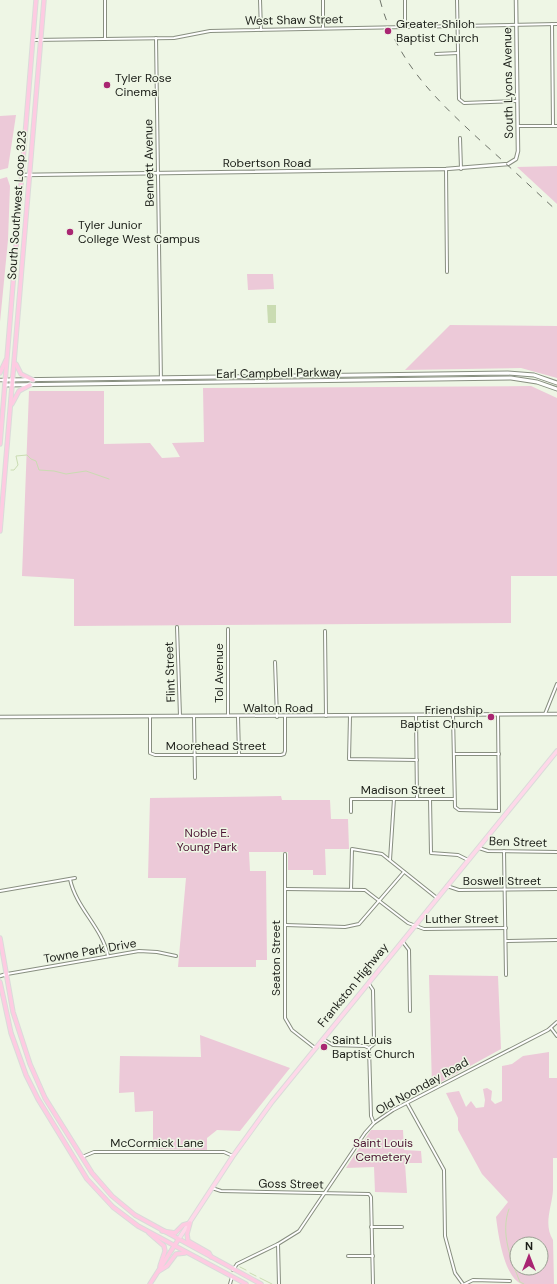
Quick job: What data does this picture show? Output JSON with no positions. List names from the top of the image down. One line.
{"streets":{"highway":["South Southwest Loop 323"],"main road":["Earl Campbell Parkway","Frankston Highway"],"street":["West Shaw Street","South Lyons Avenue","Bennett Avenue","Robertson Road","Flint Street","Tol Avenue","Walton Road","Moorehead Street","Madison Street","Ben Street","Boswell Street","Luther Street","Towne Park Drive","Seaton Street","Old Noonday Road","McCormick Lane","Goss Street"]},"crossings":[["West Shaw Street","South Lyons Avenue"],["West Shaw Street","Bennett Avenue"],["West Shaw Street","South Southwest Loop 323"],["South Lyons Avenue","Robertson Road"],["Bennett Avenue","Robertson Road"],["Bennett Avenue","Earl Campbell Parkway"],["Robertson Road","South Southwest Loop 323"],["South Southwest Loop 323","Earl Campbell Parkway"],["Flint Street","Walton Road"],["Tol Avenue","Walton Road"],["Walton Road","Moorehead Street"],["Ben Street","Frankston Highway"],["Boswell Street","Frankston Highway"],["Luther Street","Seaton Street"],["Luther Street","Frankston Highway"],["Seaton Street","Frankston Highway"],["Frankston Highway","McCormick Lane"],["Frankston Highway","Goss Street"],["Old Noonday Road","Goss Street"]],"parks":["Noble E. Young Park","Saint Louis Cemetery"],"places":["Greater Shiloh Baptist Church","Tyler Rose Cinema","Tyler Junior College West Campus","Friendship Baptist Church","Saint Louis Baptist Church"],"north":"top"}
